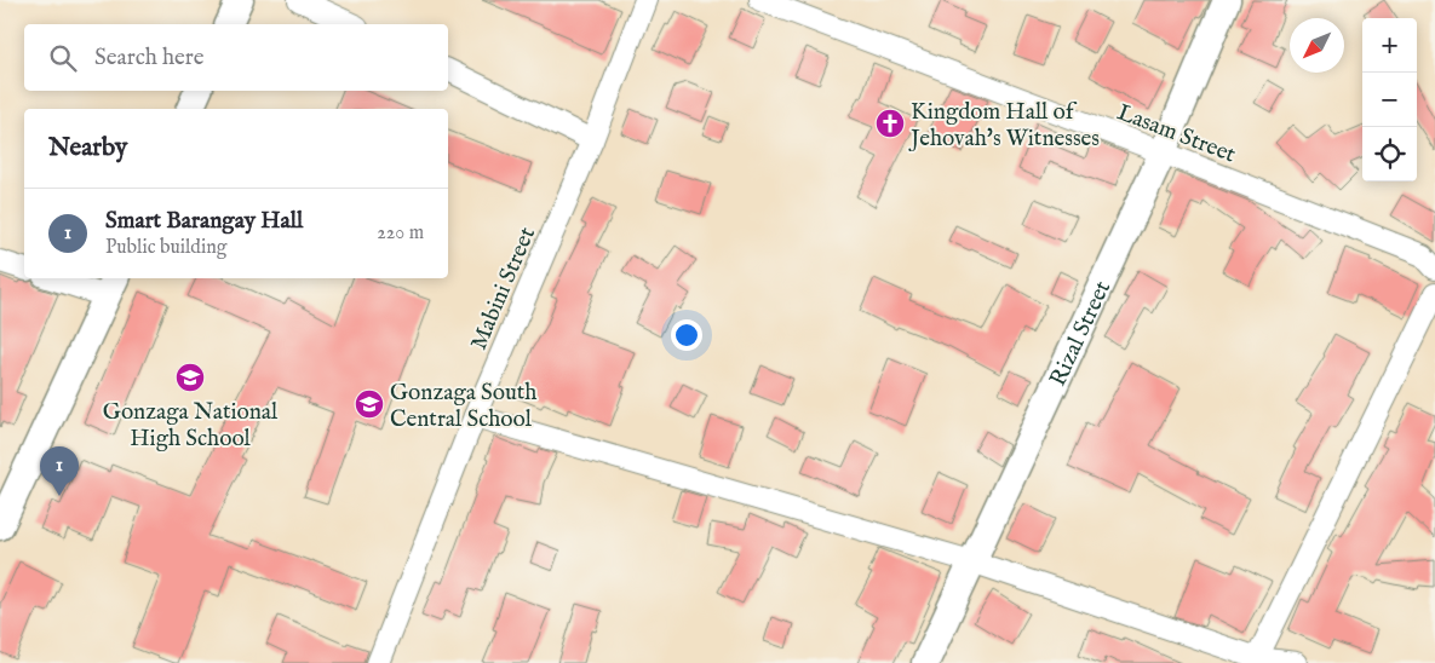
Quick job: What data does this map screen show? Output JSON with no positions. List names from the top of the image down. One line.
{"streets":{"street":["Lasam Street","Mabini Street","Rizal Street"]},"crossings":[["Lasam Street","Rizal Street"]],"places":{"church":["Kingdom Hall of Jehovah's Witnesses"],"school or university":["Gonzaga National High School","Gonzaga South Central School"]},"north":"bottom left","page":{"map_buttons":["+","−"],"search":"Search here","heading":"Nearby","list":[{"mark":"1","name":"Smart Barangay Hall","note":"Public building","value":"220 m"}],"pins":"1"}}
